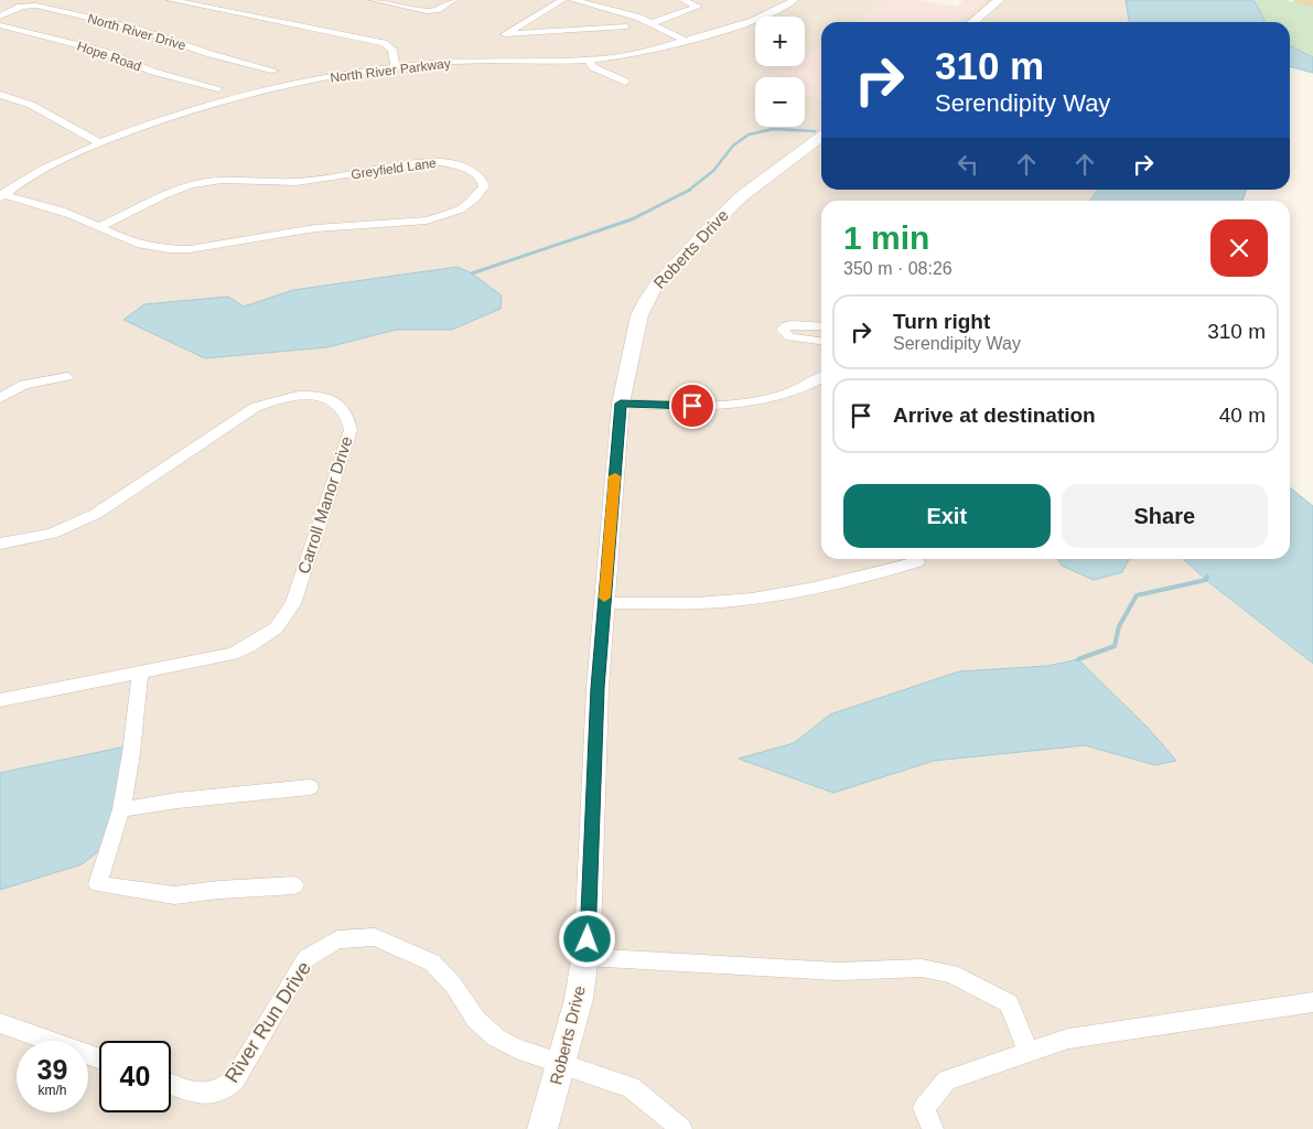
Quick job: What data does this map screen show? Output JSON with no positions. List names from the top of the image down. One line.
{"streets":{"street":["North River Drive","Hope Road","North River Parkway","Greyfield Lane","Roberts Drive","Carroll Manor Drive","River Run Drive"]},"crossings":[["North River Parkway","Greyfield Lane"],["Roberts Drive","River Run Drive"]],"page":{"map_buttons":["+","−"],"turn":["310 m","Serendipity Way"],"heading":["1 min","350 m · 08:26"],"list":[{"name":"Turn right","note":"Serendipity Way","value":"310 m"},{"name":"Arrive at destination","value":"40 m"}],"buttons":["Exit","Share"],"speed":"39 km/h","limit":"40"}}
